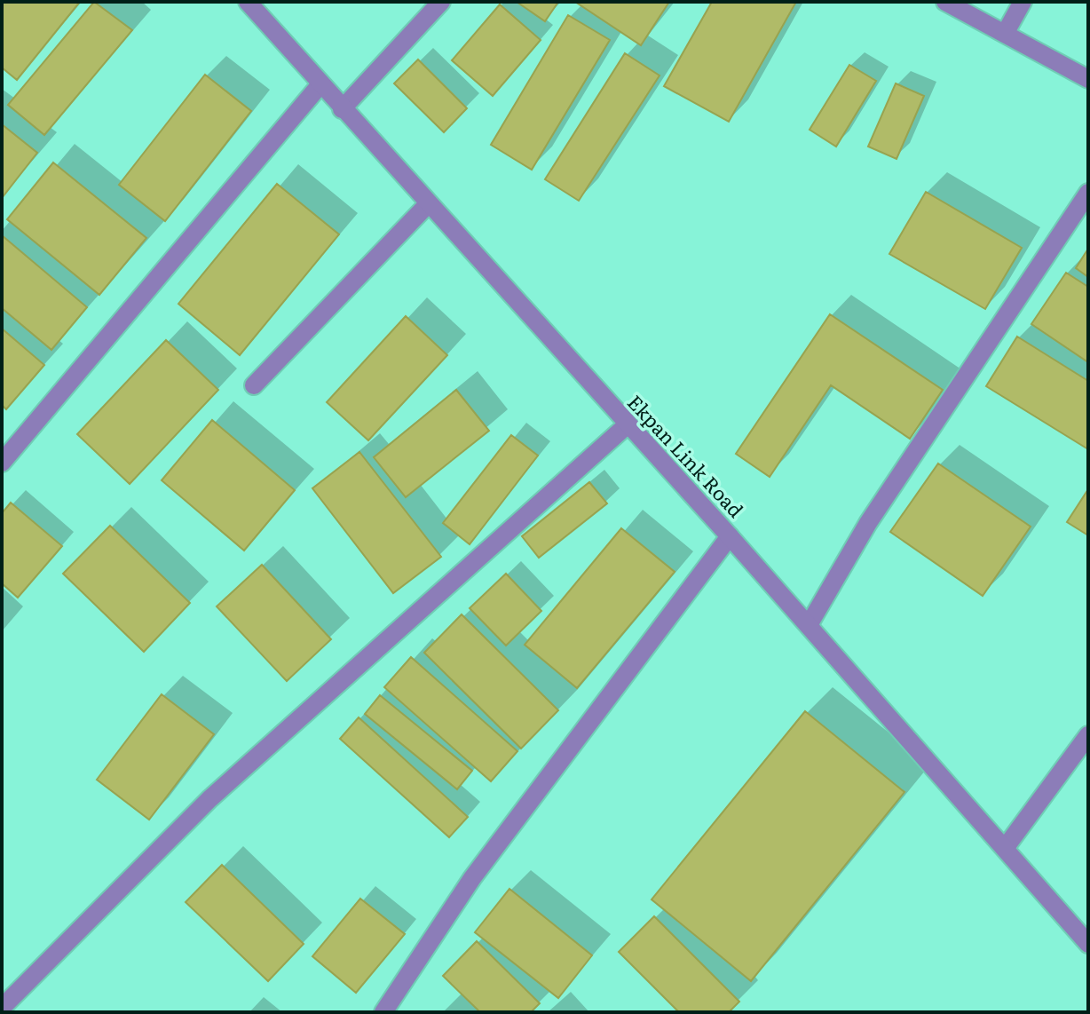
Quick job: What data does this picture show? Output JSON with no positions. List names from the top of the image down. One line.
{"streets":{"street":["Ekpan Link Road"]}}
